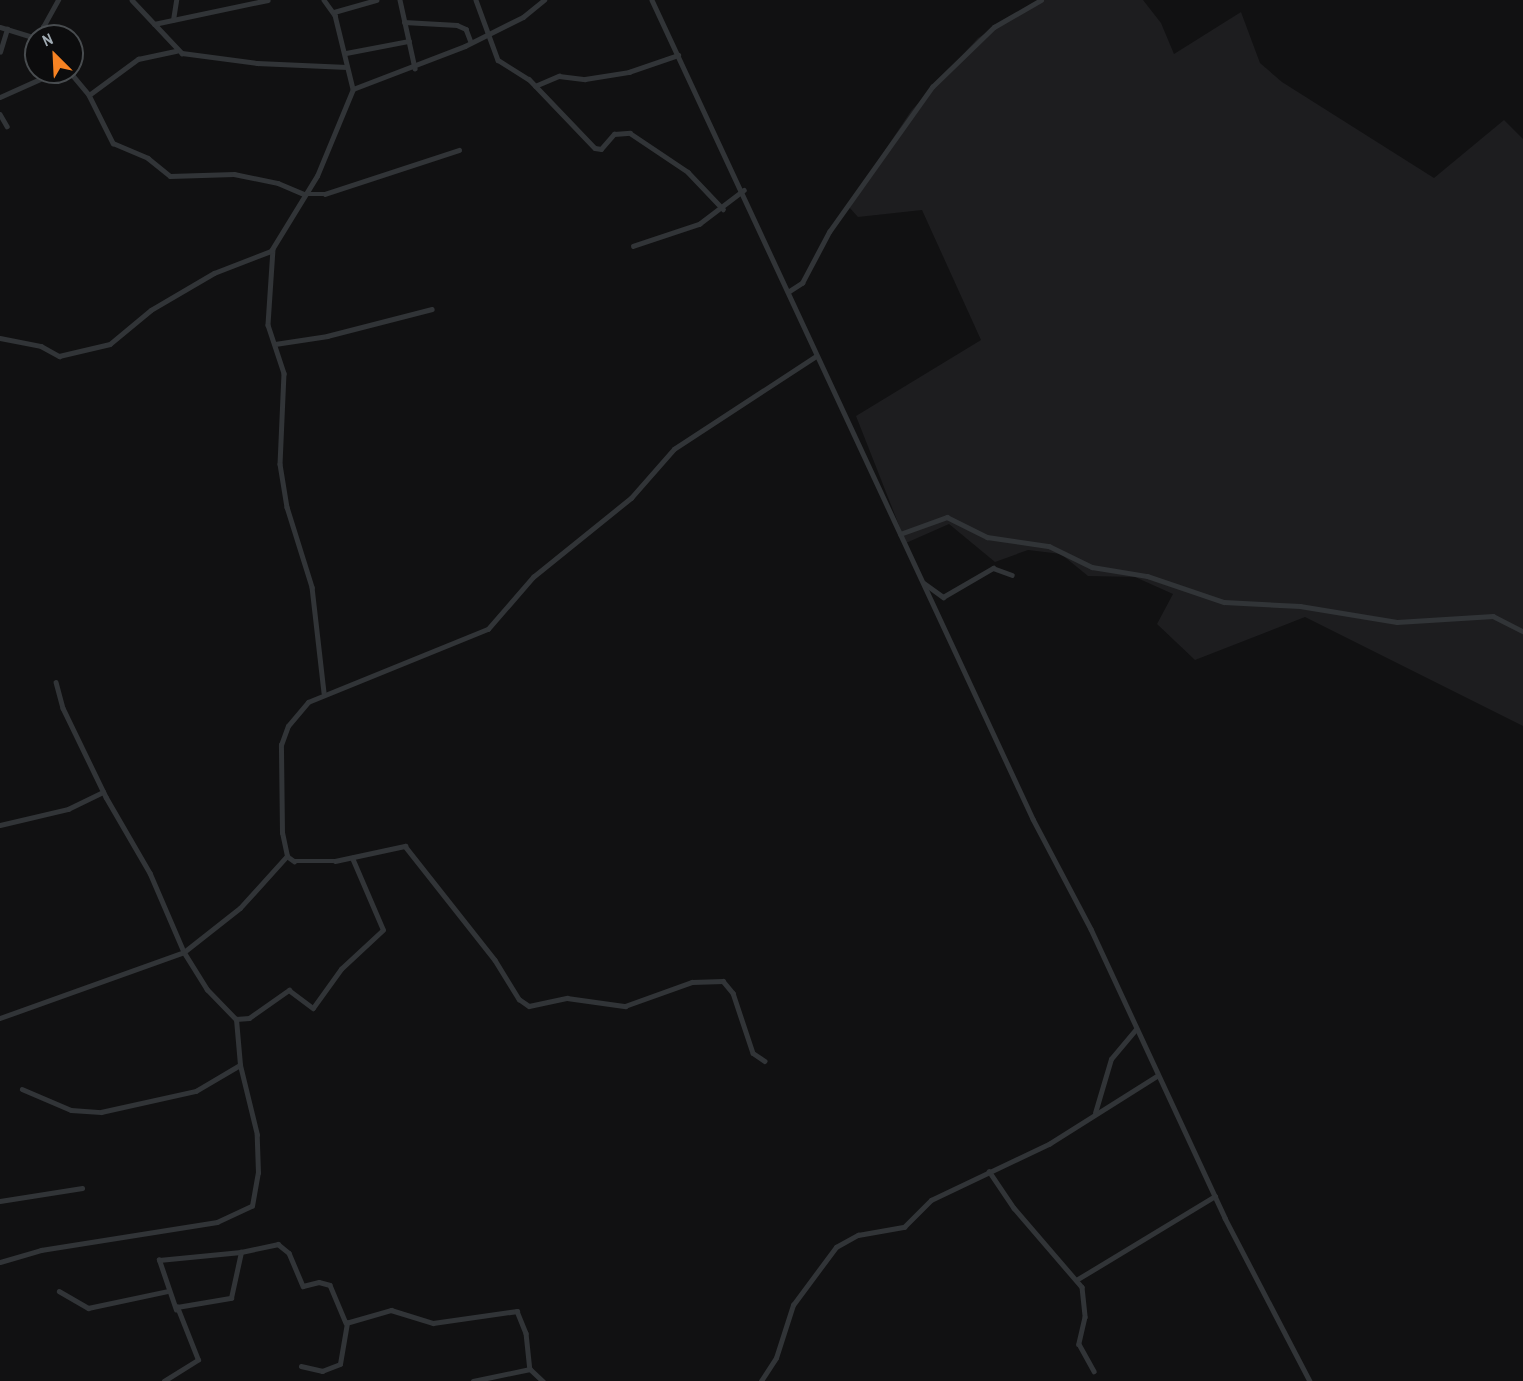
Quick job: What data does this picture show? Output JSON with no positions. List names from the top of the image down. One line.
{"north":"top left"}
